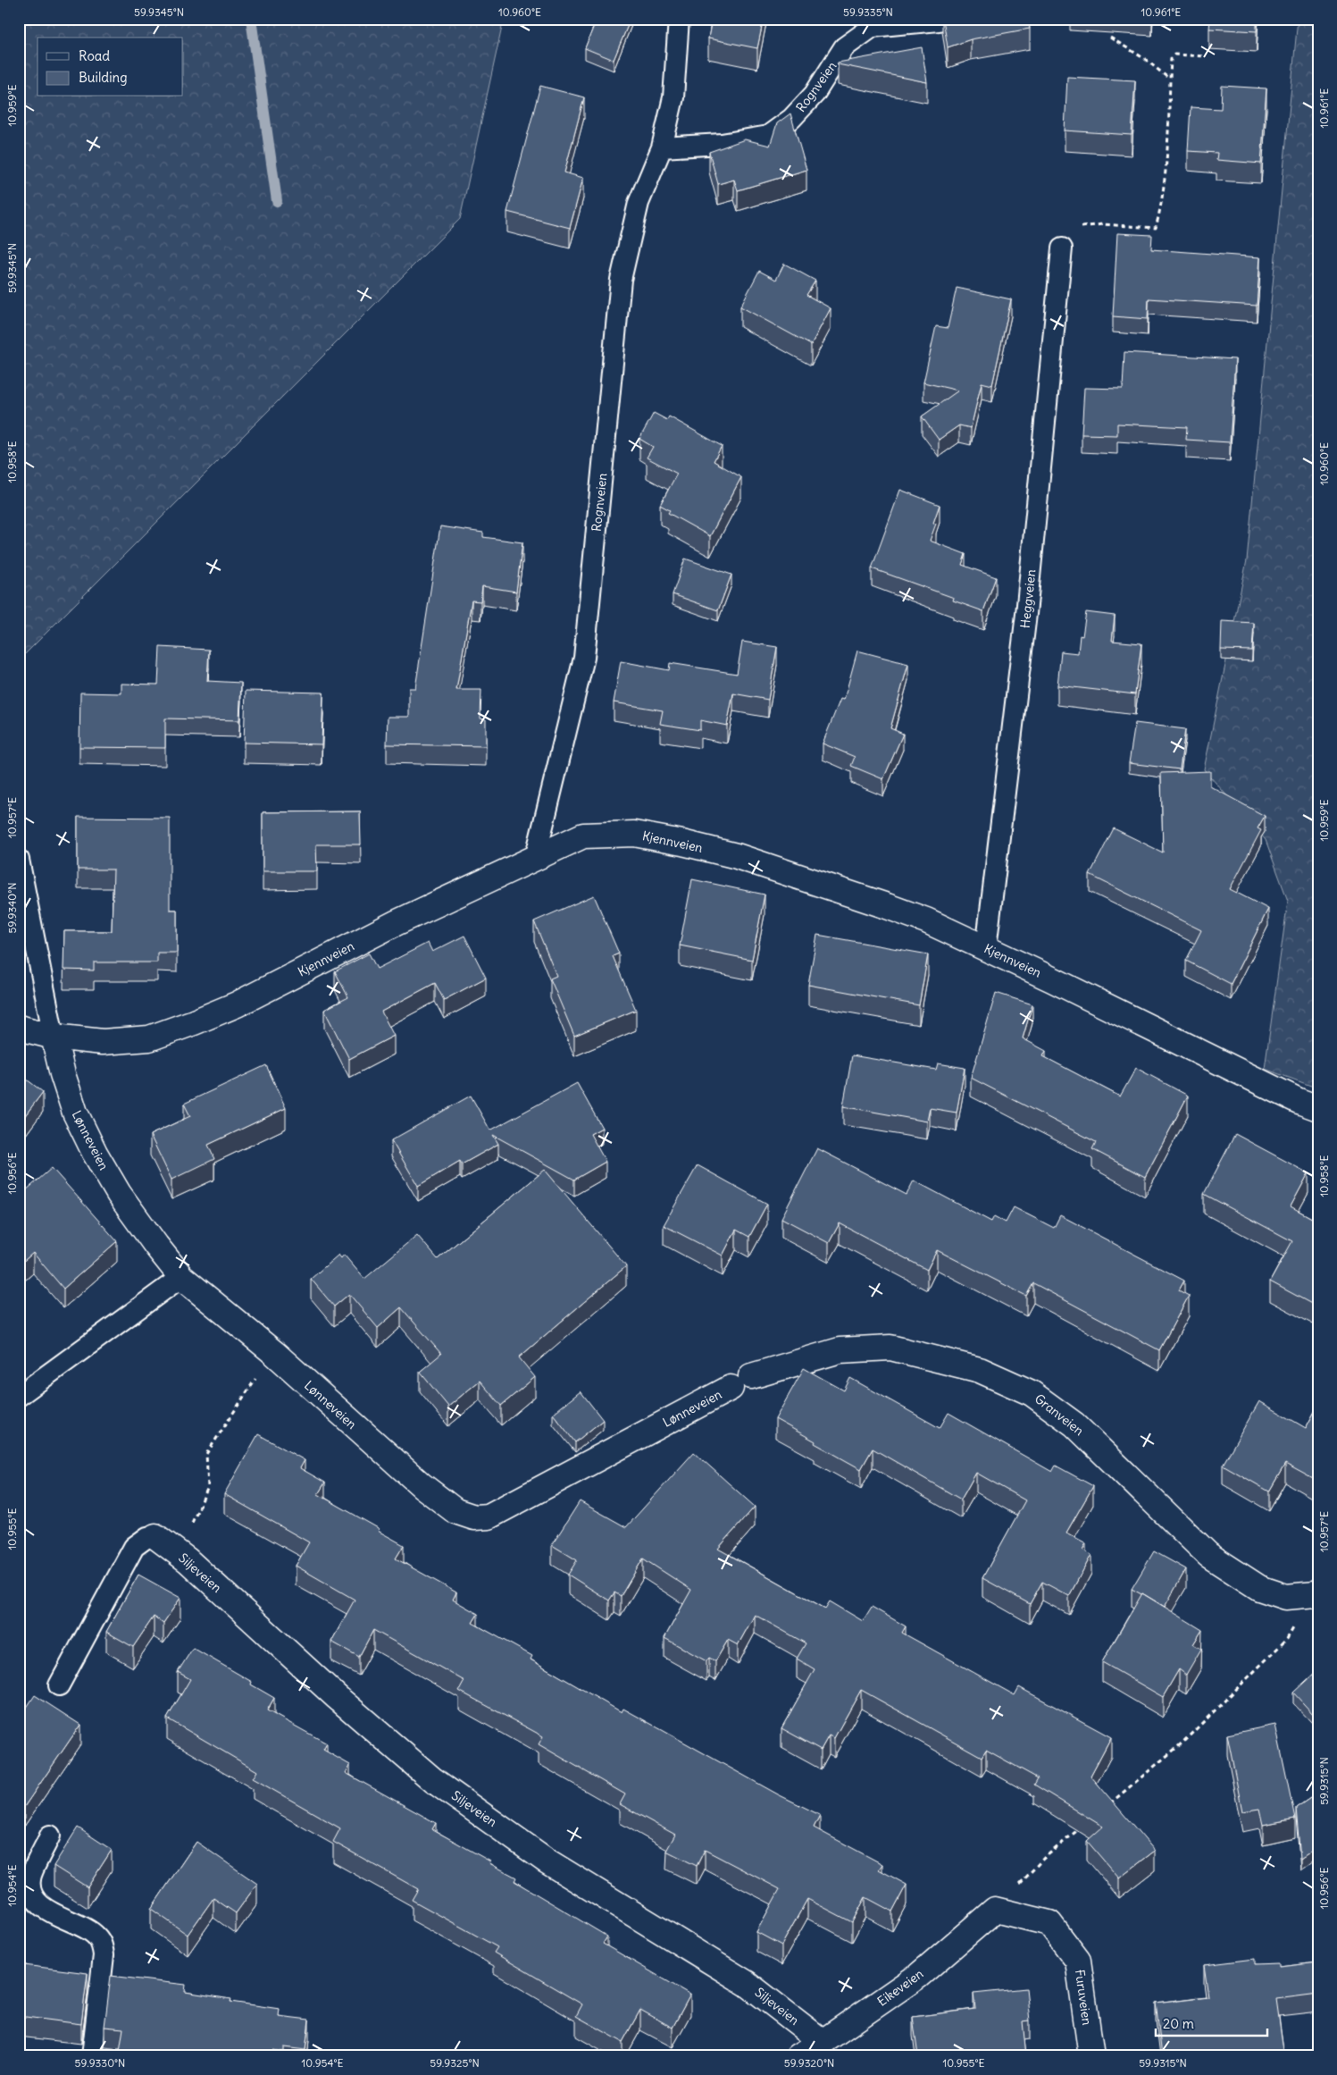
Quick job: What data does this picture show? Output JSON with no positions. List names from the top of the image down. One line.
{"streets":{"street":["Kjennveien","Lønneveien","Granveien","Siljeveien","Eikeveien","Furuveien"],"lane":["Rognveien","Heggveien"]},"crossings":[["Rognveien","Kjennveien"],["Heggveien","Kjennveien"],["Kjennveien","Lønneveien"],["Siljeveien","Eikeveien"],["Eikeveien","Furuveien"]],"legend":["Road","Building"],"scale_bar":"20 m","coordinates":["59.9345°N","10.960°E","59.9335°N","10.961°E","10.959°E","10.958°E","10.957°E","59.9340°N","10.956°E","10.955°E","59.9315°N","10.954°E","59.9330°N","59.9325°N","59.9320°N"]}
